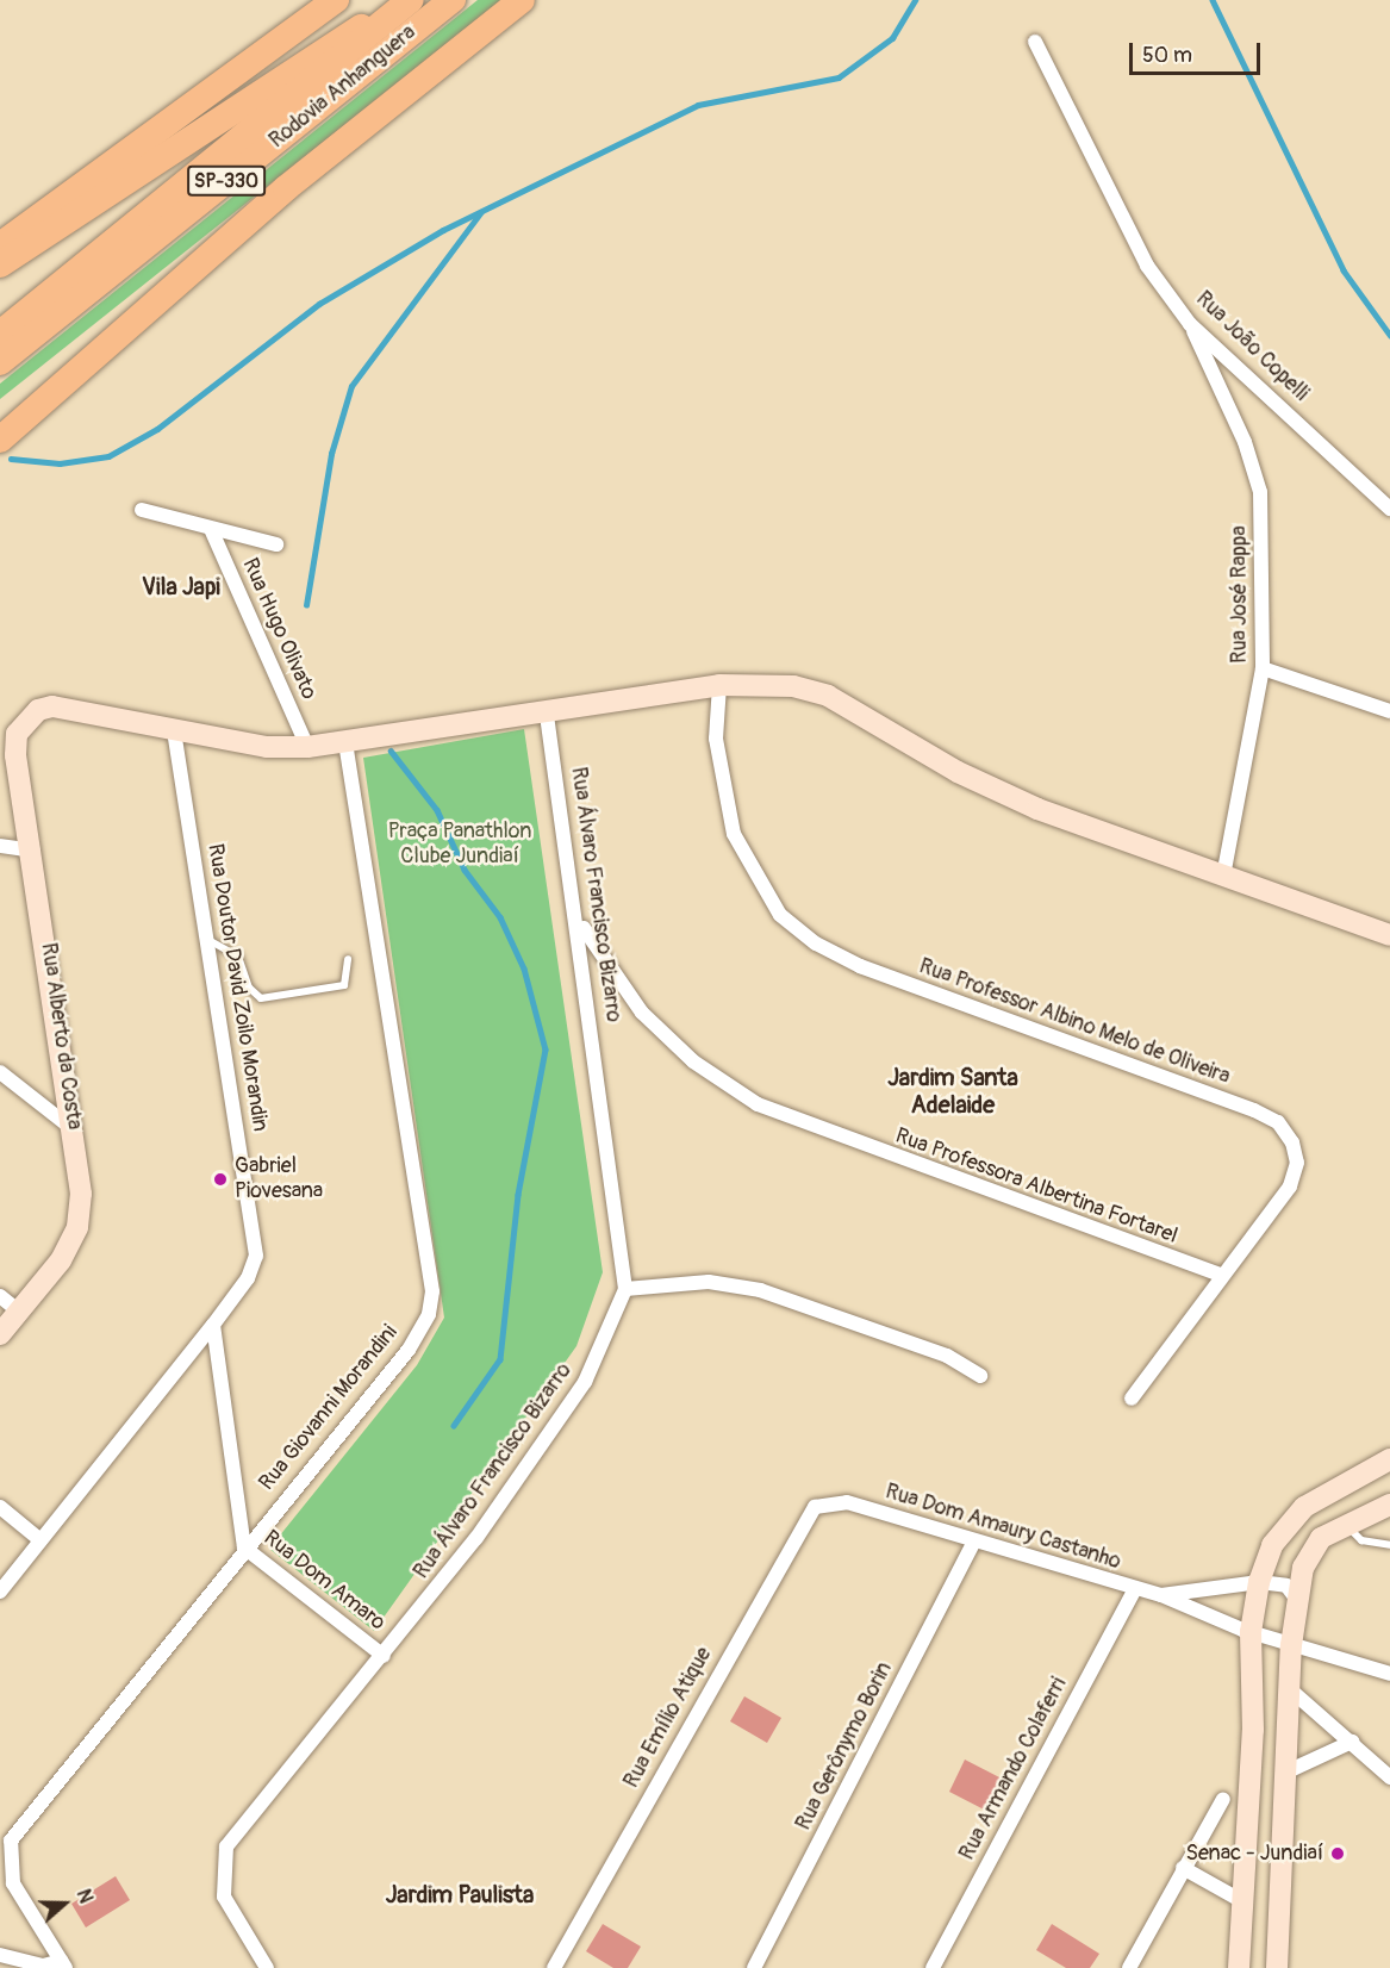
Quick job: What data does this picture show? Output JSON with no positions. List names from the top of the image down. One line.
{"streets":{"highway":["Rodovia Anhanguera","SP-330"],"street":["Rua João Copelli","Rua José Rappa","Rua Hugo Olivato","Rua Álvaro Francisco Bizarro","Rua Doutor David Zoilo Morandin","Rua Professor Albino Melo de Oliveira","Rua Alberto da Costa","Rua Professora Albertina Fortarel","Rua Giovanni Morandini","Rua Dom Amaury Castanho","Rua Dom Amaro","Rua Emílio Atique","Rua Gerônymo Borin","Rua Armando Colaferri"]},"crossings":[["Rua João Copelli","Rua José Rappa"],["Rua Álvaro Francisco Bizarro","Rua Professora Albertina Fortarel"],["Rua Álvaro Francisco Bizarro","Rua Dom Amaro"],["Rua Doutor David Zoilo Morandin","Rua Alberto da Costa"],["Rua Doutor David Zoilo Morandin","Rua Dom Amaro"],["Rua Professor Albino Melo de Oliveira","Rua Professora Albertina Fortarel"],["Rua Giovanni Morandini","Rua Dom Amaro"],["Rua Dom Amaury Castanho","Rua Emílio Atique"],["Rua Dom Amaury Castanho","Rua Gerônymo Borin"],["Rua Dom Amaury Castanho","Rua Armando Colaferri"]],"districts":["Vila Japi","Jardim Santa Adelaide","Jardim Paulista"],"parks":["Praça Panathlon Clube Jundiaí"],"places":["Gabriel Piovesana","Senac - Jundiaí"],"scale_bar":"50 m","north":"right"}
